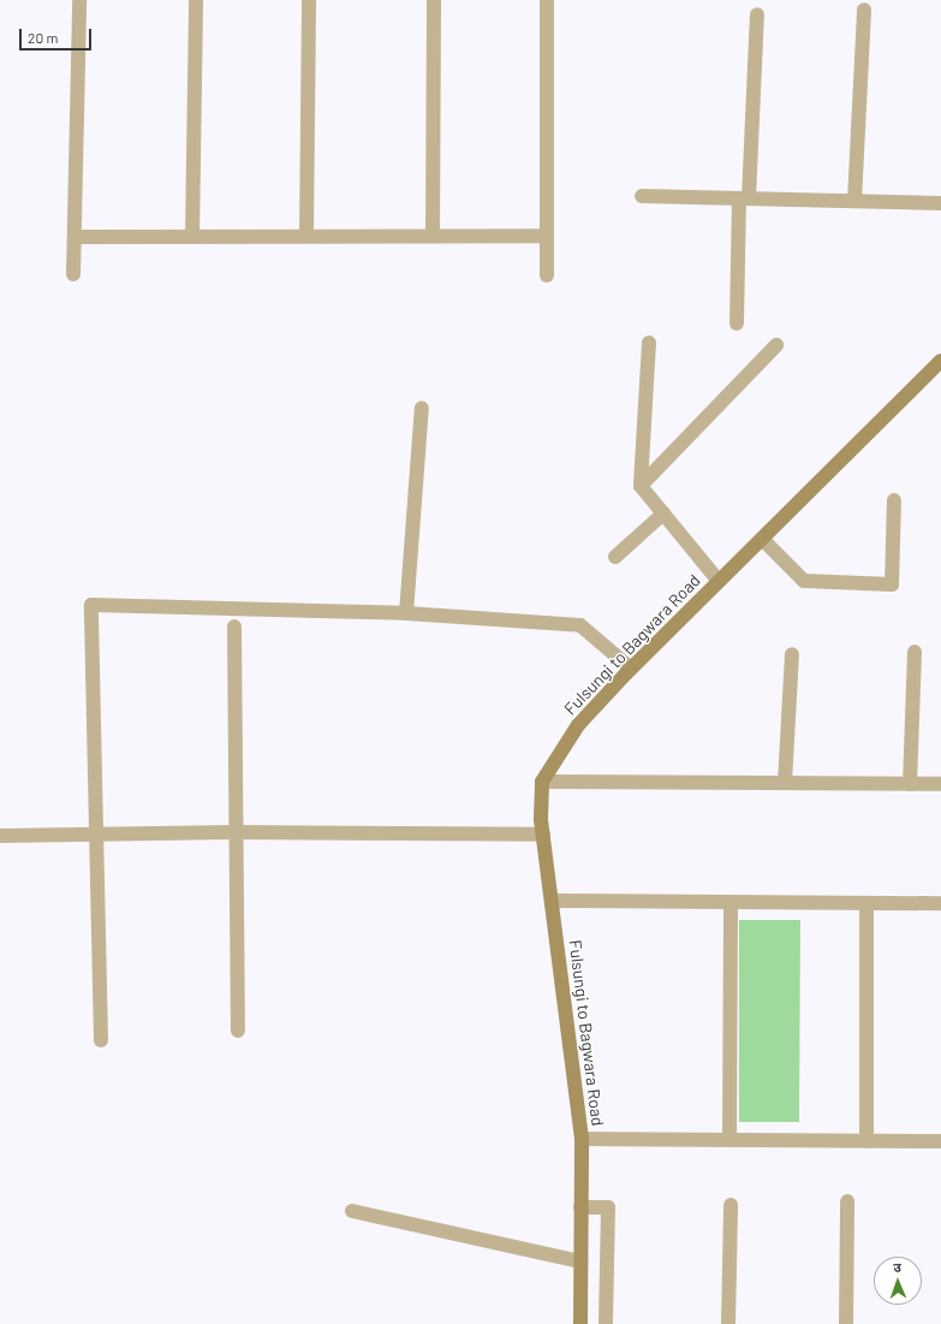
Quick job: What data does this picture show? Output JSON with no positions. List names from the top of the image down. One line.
{"streets":{"street":["Fulsungi to Bagwara Road"]},"scale_bar":"20 m","north":"top"}
